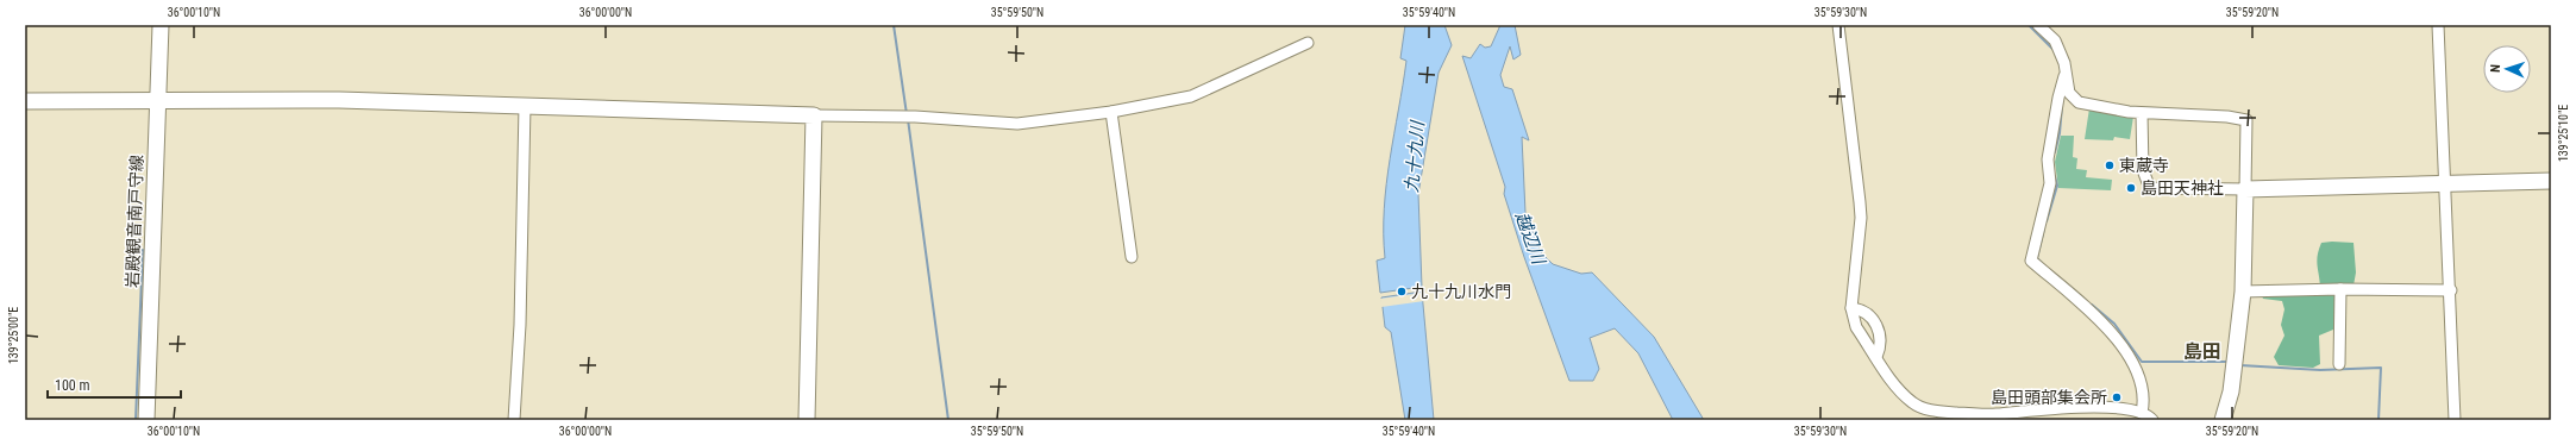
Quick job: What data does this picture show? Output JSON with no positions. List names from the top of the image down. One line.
{"streets":{"street":["岩殿観音南戸守線"]},"districts":["島田"],"water":["九十九川","越辺川"],"places":["東蔵寺","島田天神社","九十九川水門","島田頭部集会所"],"scale_bar":"100 m","north":"left","coordinates":["36°00'10\"N","36°00'00\"N","35°59'50\"N","35°59'40\"N","35°59'30\"N","35°59'20\"N","139°25'10\"E","139°25'00\"E"]}
